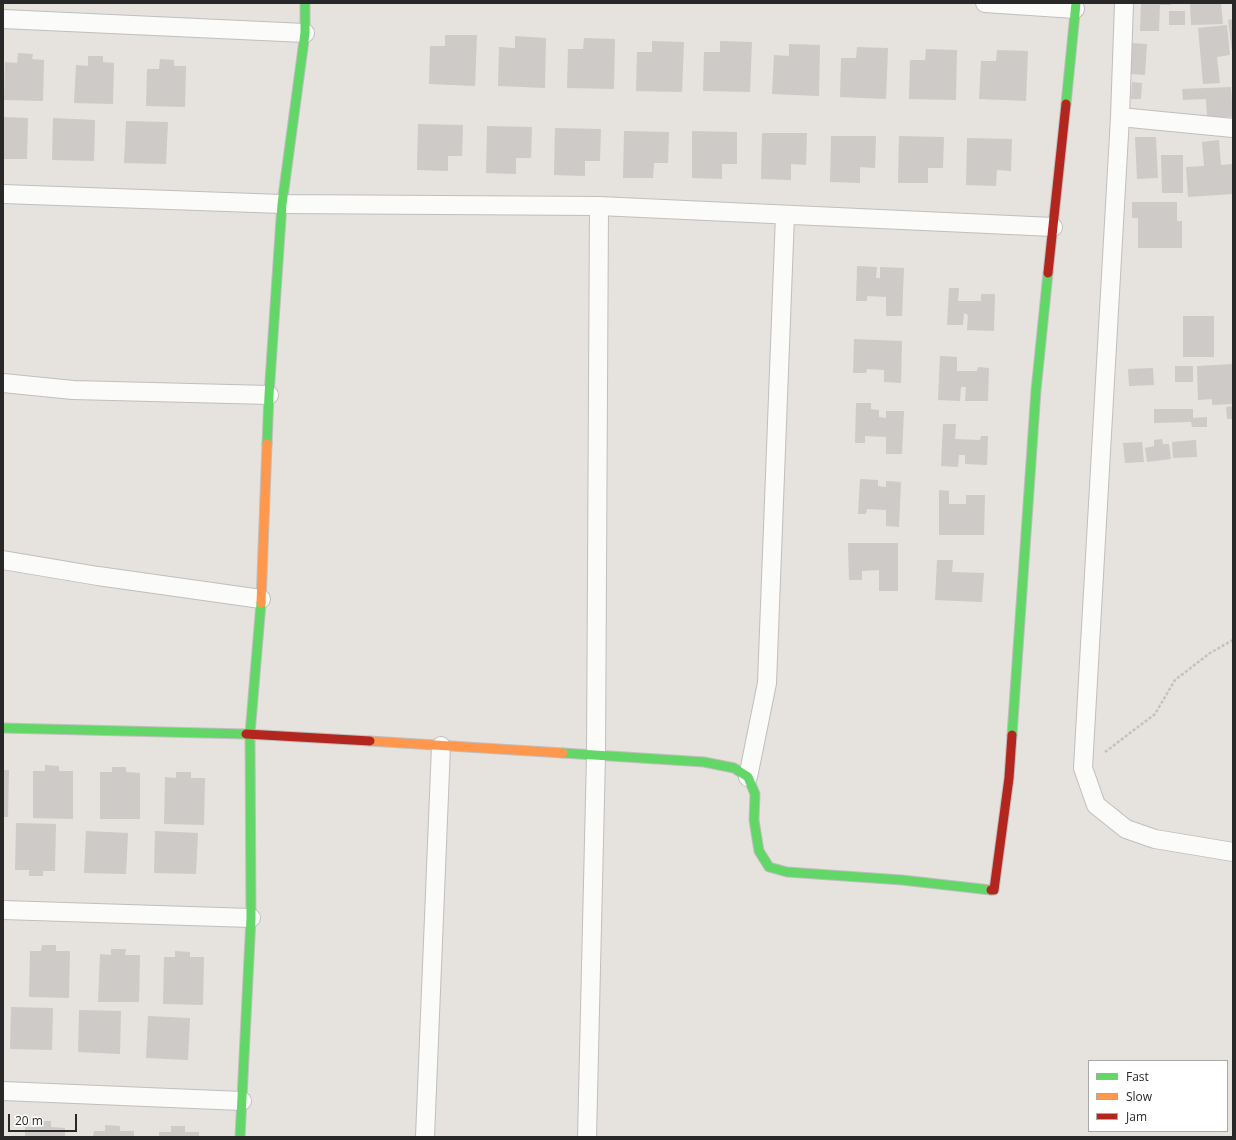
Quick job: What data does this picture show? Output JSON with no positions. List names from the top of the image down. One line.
{"legend":["Fast","Slow","Jam"],"scale_bar":"20 m"}
